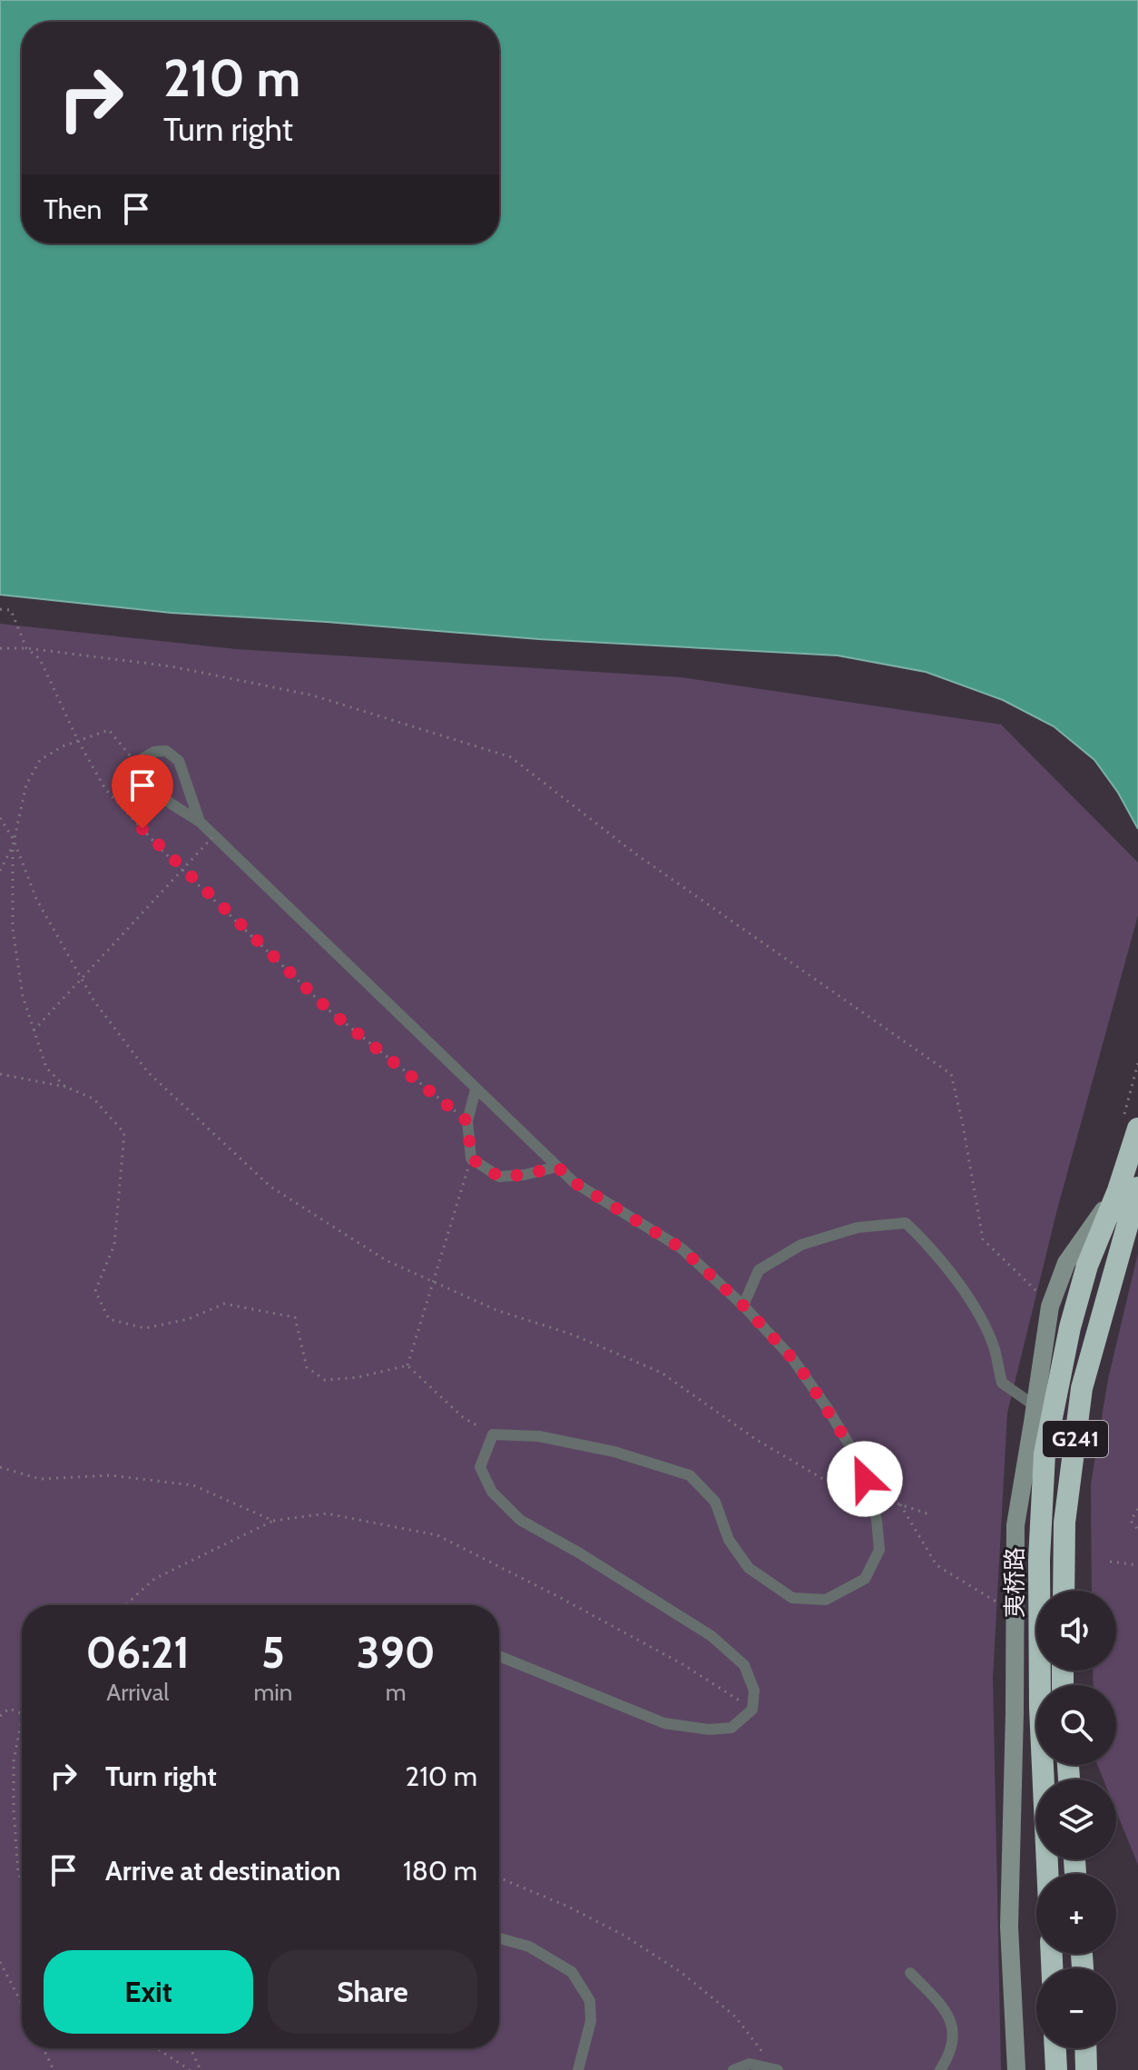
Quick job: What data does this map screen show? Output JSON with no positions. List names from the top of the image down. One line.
{"streets":{"highway":["G241","夷桥路"]},"crossings":[["G241","夷桥路"]],"page":{"turn":["210 m","Turn right"],"then":"Then","map_buttons":["+","−"],"eta":["06:21","Arrival","5","min","390","m"],"list":[{"name":"Turn right","value":"210 m"},{"name":"Arrive at destination","value":"180 m"}],"buttons":["Exit","Share"]}}
